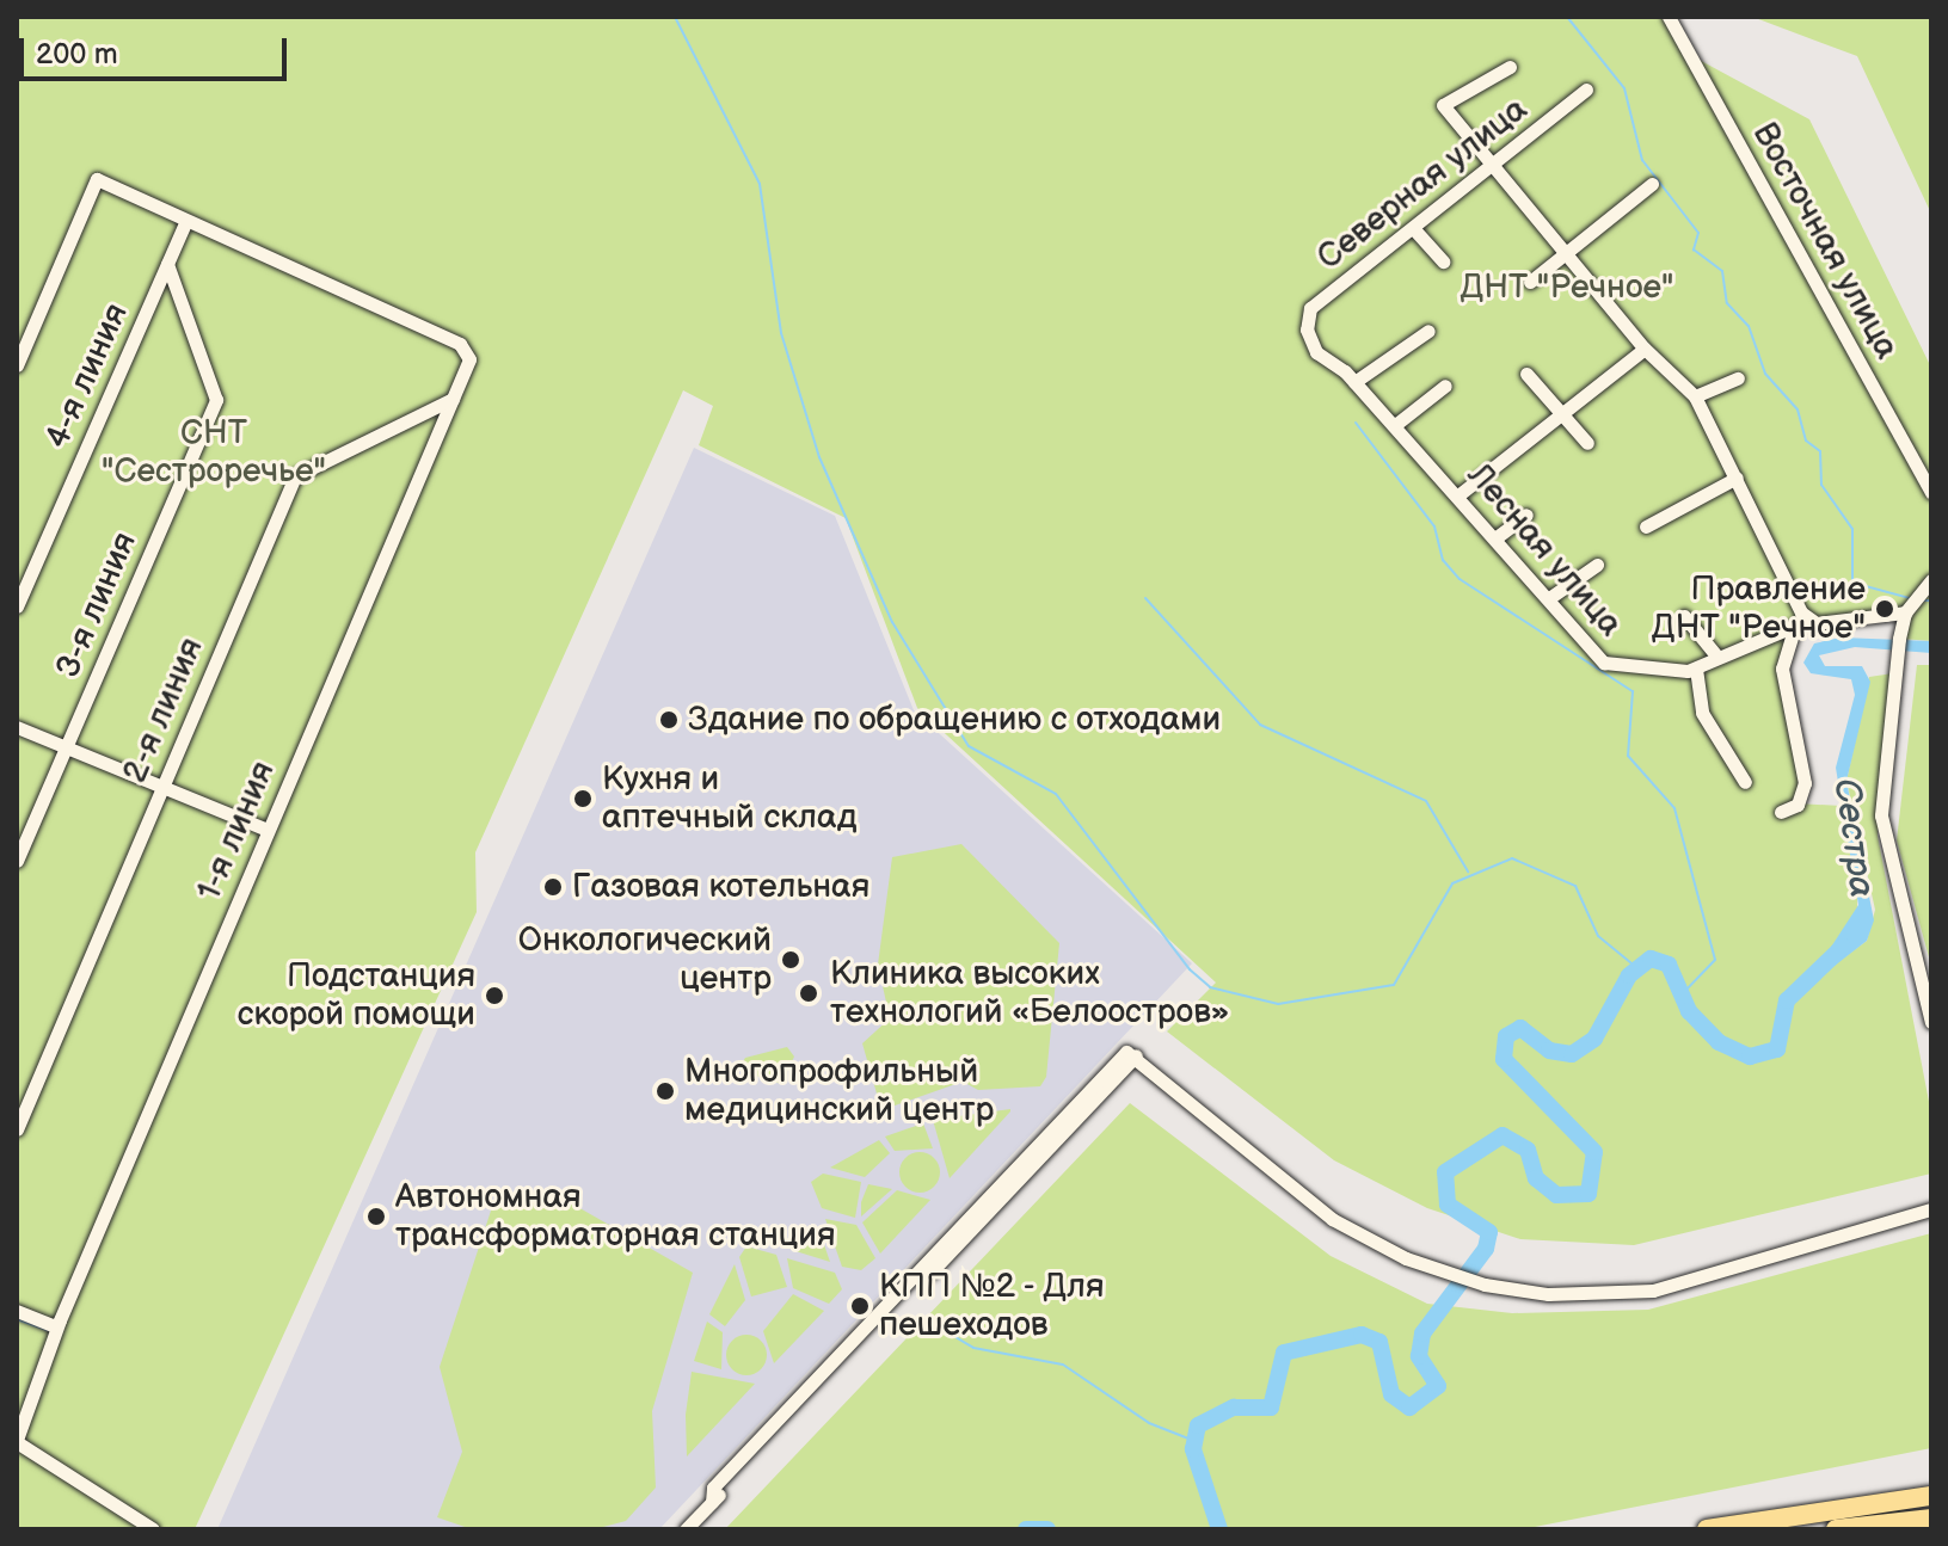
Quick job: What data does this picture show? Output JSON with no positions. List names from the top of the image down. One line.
{"streets":{"street":["Северная улица","Восточная улица","4-я линия","Лесная улица","3-я линия","2-я линия","1-я линия"]},"crossings":[["Северная улица","Лесная улица"],["4-я линия","3-я линия"],["4-я линия","1-я линия"],["2-я линия","1-я линия"]],"water":["Сестра"],"parks":["ДНТ \"Речное\"","СНТ \"Сестроречье\""],"places":["Правление ДНТ \"Речное\"","Здание по обращению с отходами","Кухня и аптечный склад","Газовая котельная","Онкологический центр","Клиника высоких технологий «Белоостров»","Подстанция скорой помощи","Многопрофильный медицинский центр","Автономная трансформаторная станция","КПП №2 - Для пешеходов"],"scale_bar":"200 m"}
